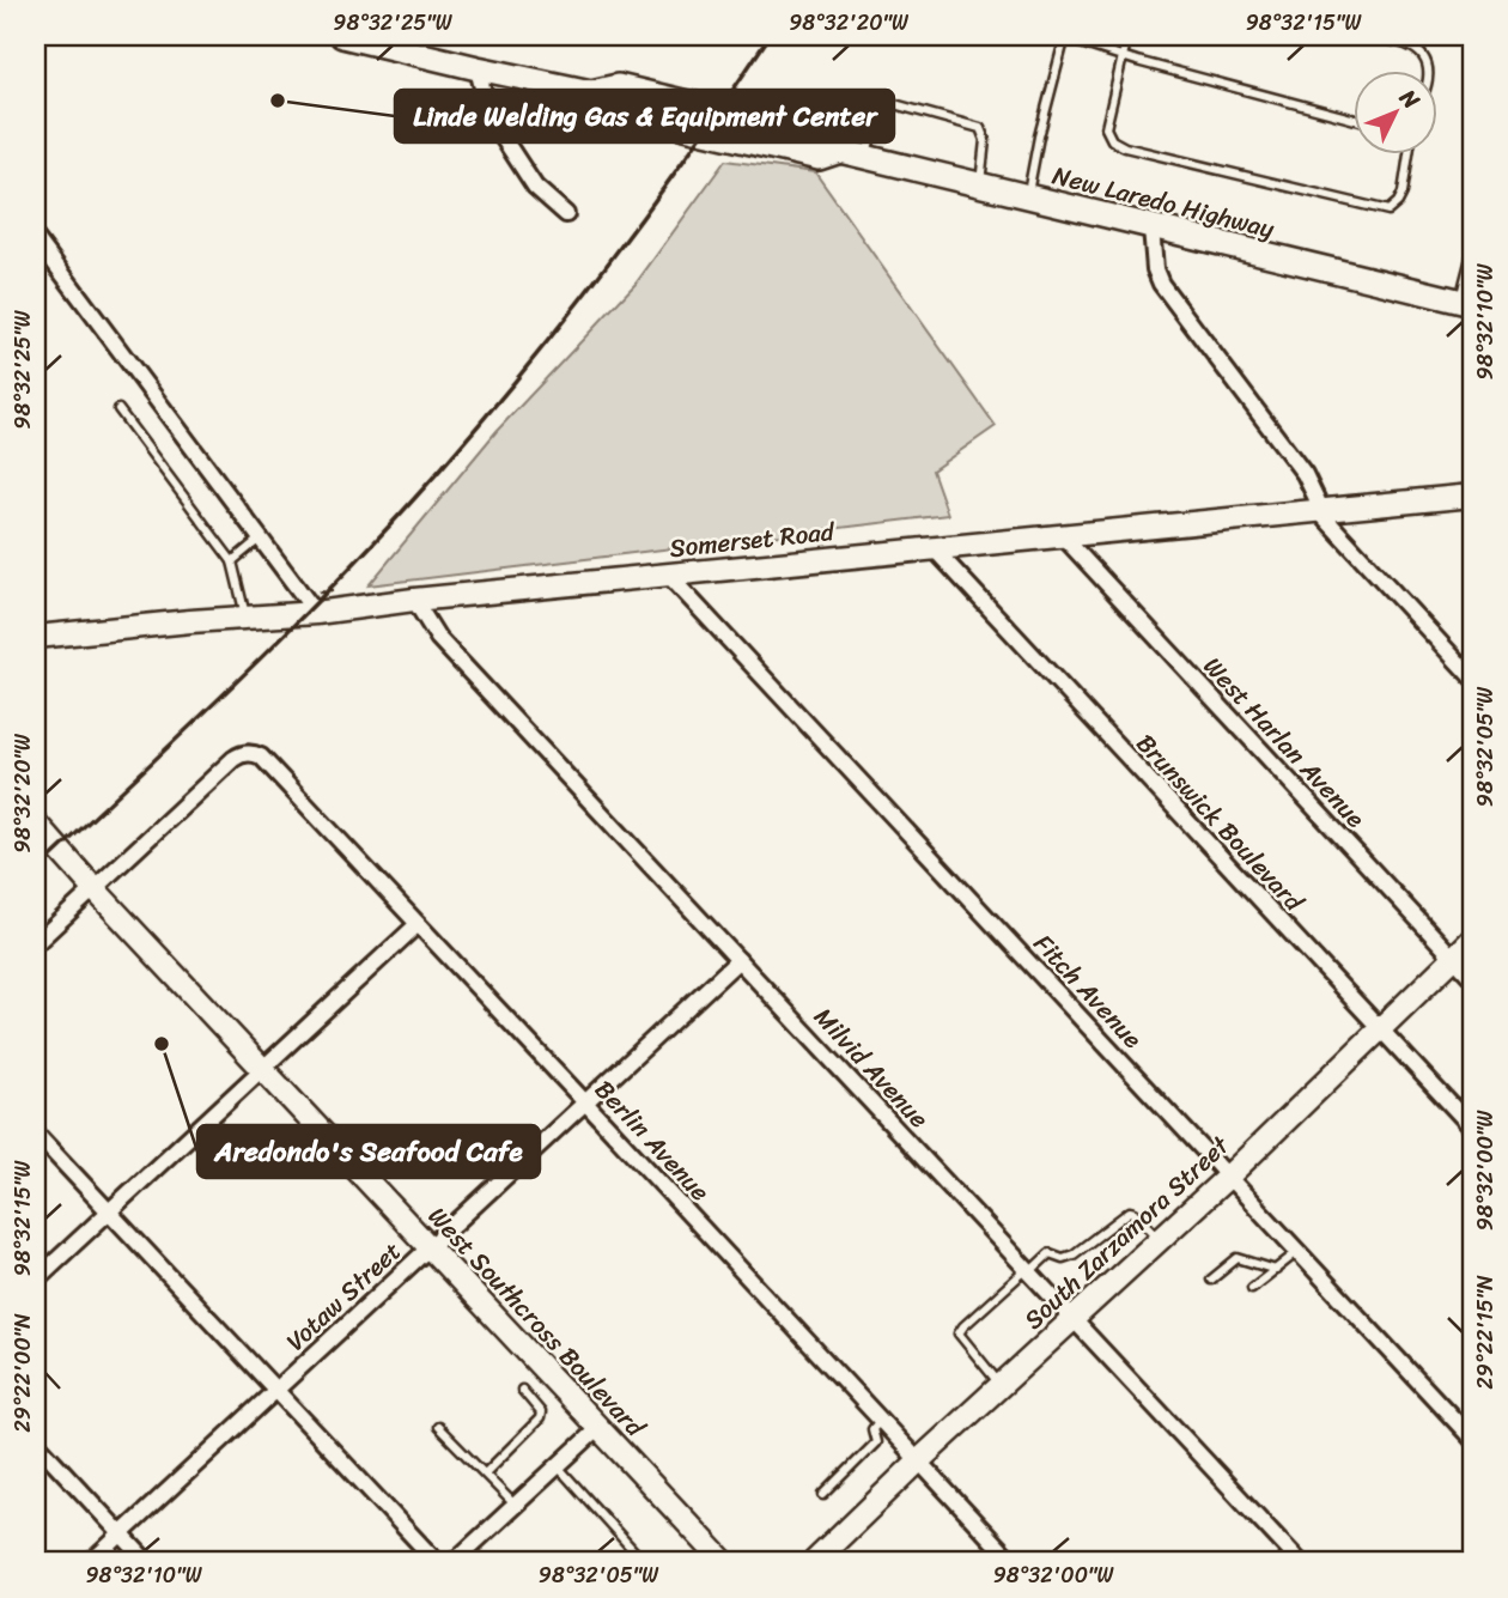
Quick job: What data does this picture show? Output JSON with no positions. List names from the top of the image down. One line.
{"streets":{"main road":["New Laredo Highway","Somerset Road","South Zarzamora Street","West Southcross Boulevard"],"street":["West Harlan Avenue","Brunswick Boulevard","Fitch Avenue","Milvid Avenue","Berlin Avenue","Votaw Street"]},"crossings":[["Somerset Road","West Harlan Avenue"],["Somerset Road","Brunswick Boulevard"],["Somerset Road","Fitch Avenue"],["Somerset Road","Milvid Avenue"],["West Harlan Avenue","South Zarzamora Street"],["Brunswick Boulevard","South Zarzamora Street"],["Fitch Avenue","South Zarzamora Street"],["Milvid Avenue","South Zarzamora Street"],["Milvid Avenue","Votaw Street"],["Berlin Avenue","South Zarzamora Street"],["Berlin Avenue","Votaw Street"],["Berlin Avenue","West Southcross Boulevard"],["Votaw Street","West Southcross Boulevard"]],"places":["Linde Welding Gas & Equipment Center","Aredondo's Seafood Cafe"],"north":"top right","coordinates":["98°32'25\"W","98°32'20\"W","98°32'15\"W","98°32'10\"W","98°32'05\"W","98°32'00\"W","29°22'15\"N","29°22'00\"N"]}
